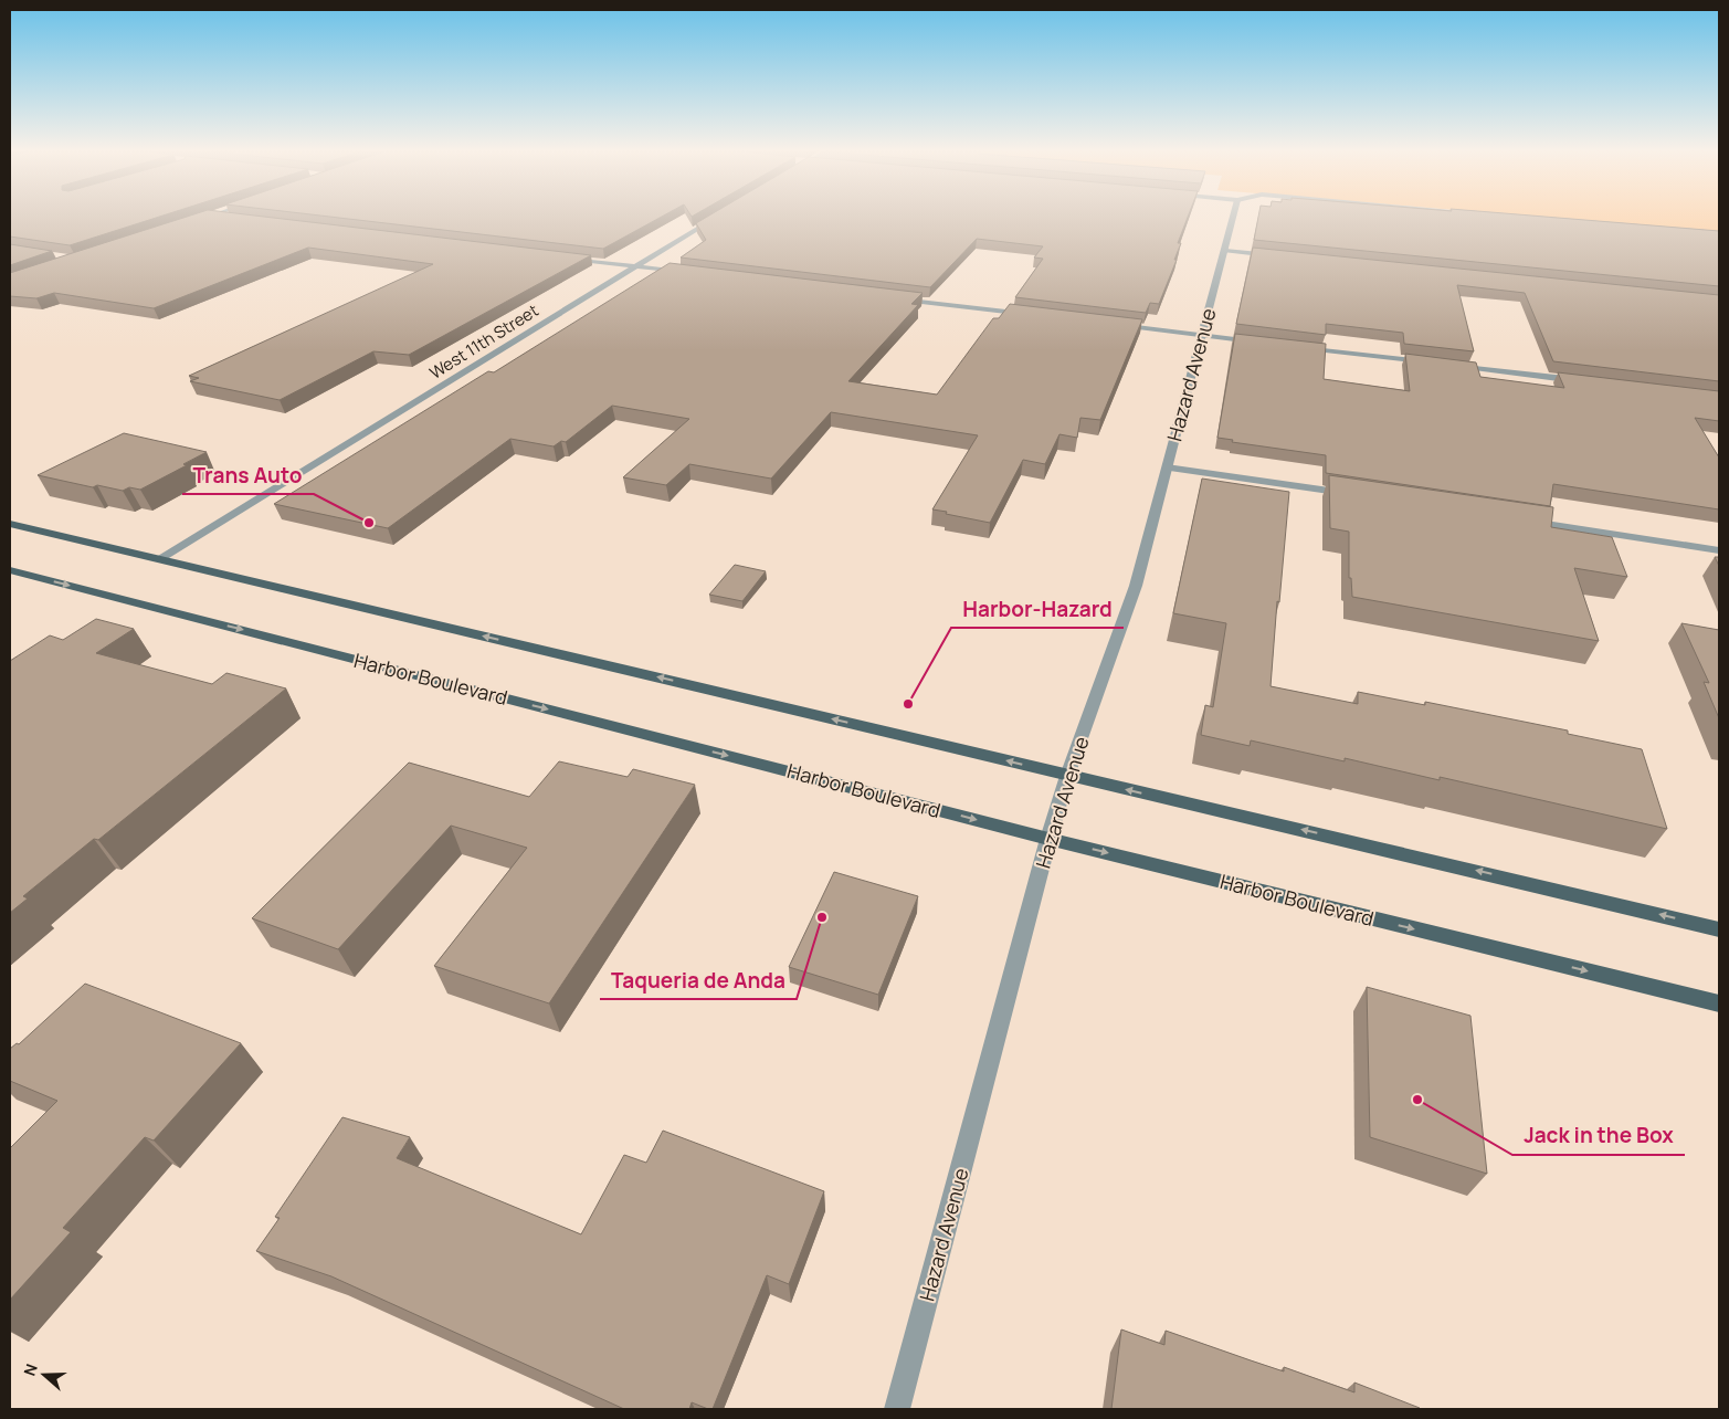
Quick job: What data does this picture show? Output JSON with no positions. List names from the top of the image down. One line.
{"streets":{"main road":["Harbor Boulevard"],"street":["West 11th Street","Hazard Avenue"]},"crossings":[["Hazard Avenue","Harbor Boulevard"]],"places":["Trans Auto","Harbor-Hazard","Taqueria de Anda","Jack in the Box"],"north":"left"}
